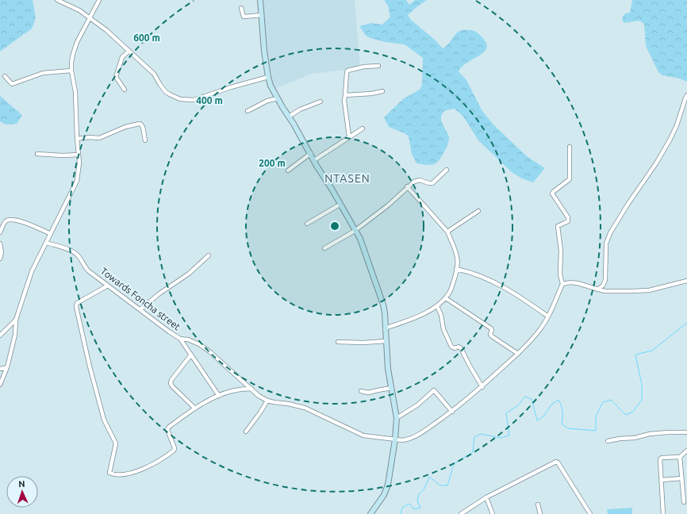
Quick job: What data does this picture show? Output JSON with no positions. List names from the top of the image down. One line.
{"streets":{"street":["Towards Foncha street"]},"districts":["NTASEN"],"north":"top","rings":["600 m","400 m","200 m"]}
